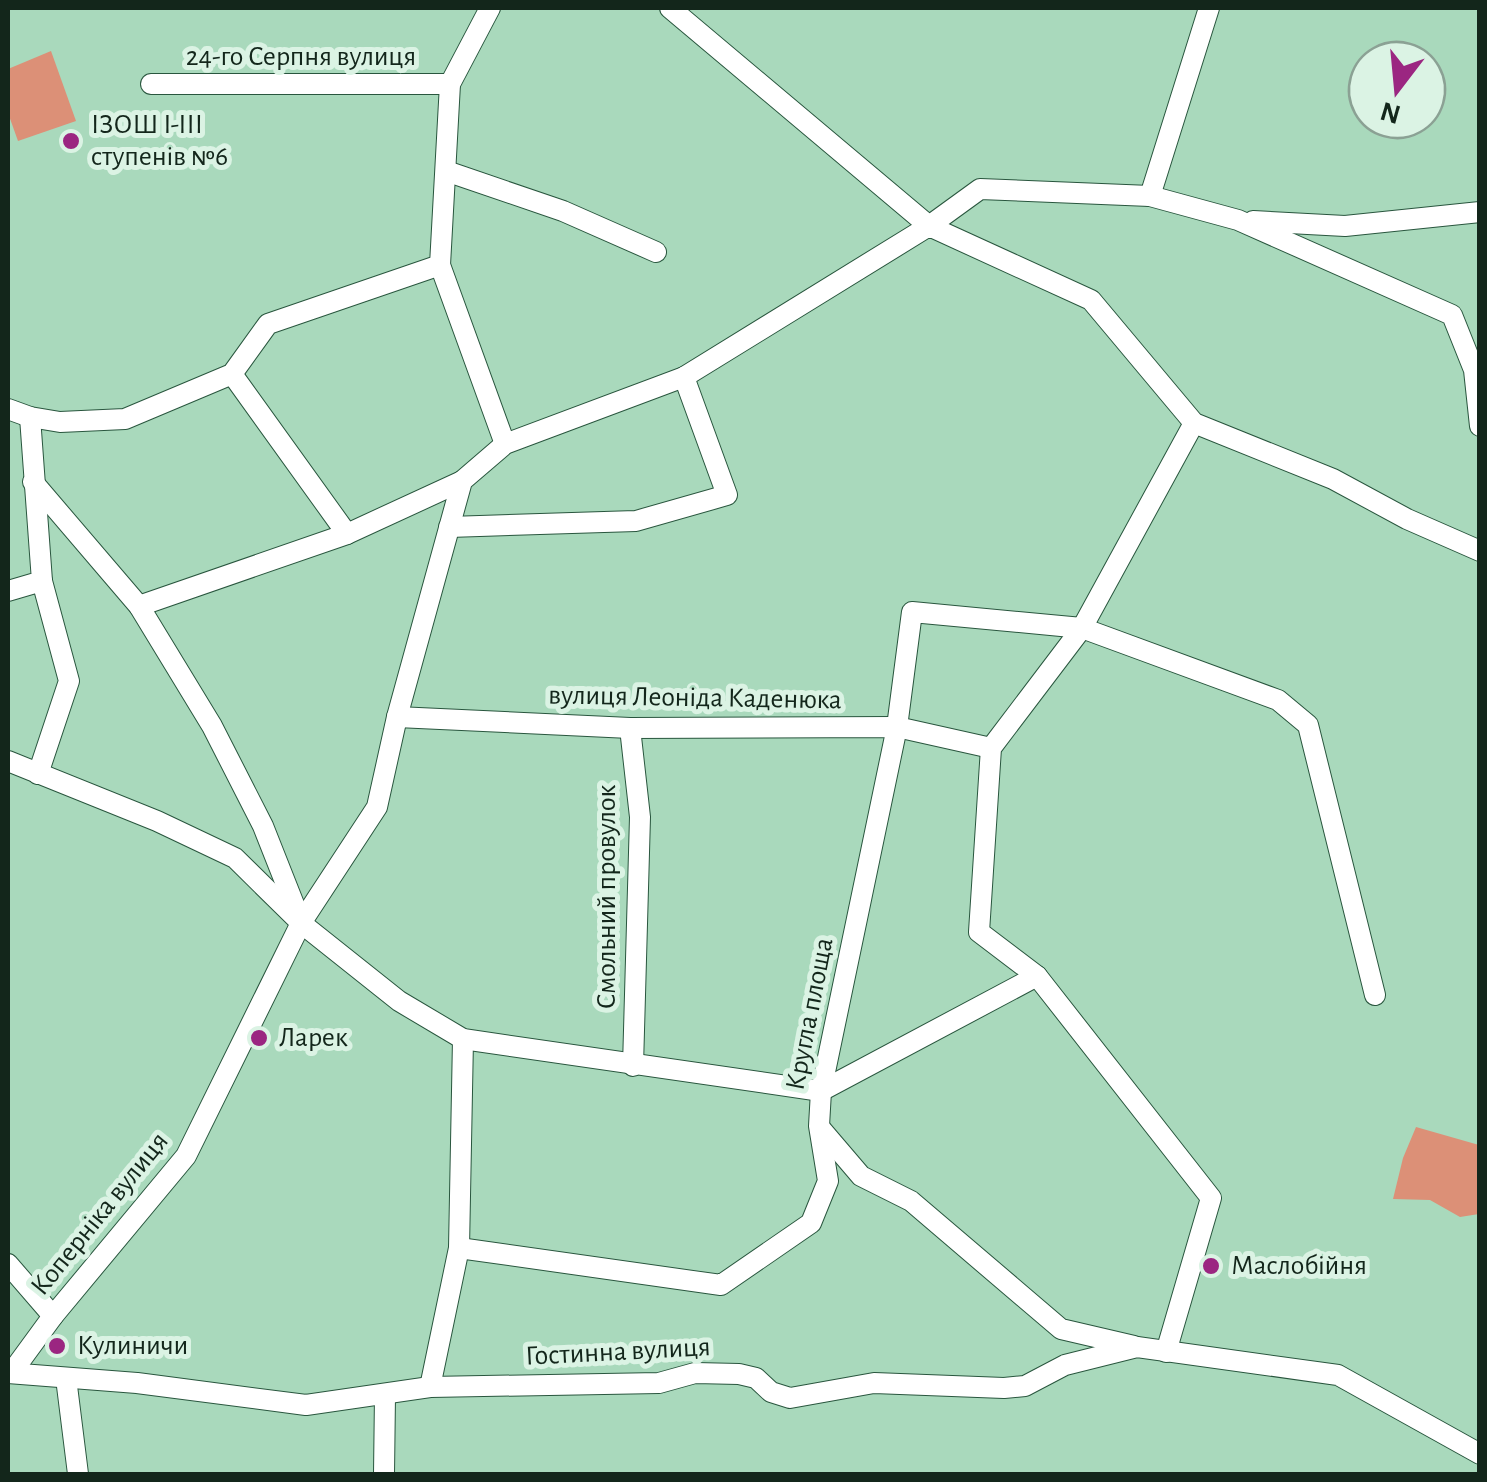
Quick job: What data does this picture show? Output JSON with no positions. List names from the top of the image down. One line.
{"streets":{"street":["24-го Серпня вулиця","вулиця Леоніда Каденюка","Смольний провулок","Кругла площа","Коперніка вулиця","Гостинна вулиця"]},"crossings":[["вулиця Леоніда Каденюка","Смольний провулок"],["вулиця Леоніда Каденюка","Кругла площа"],["Кругла площа","Гостинна вулиця"],["Коперніка вулиця","Гостинна вулиця"]],"places":["ІЗОШ І-ІІІ ступенів №6","Ларек","Маслобійня","Кулиничи"],"north":"bottom"}
